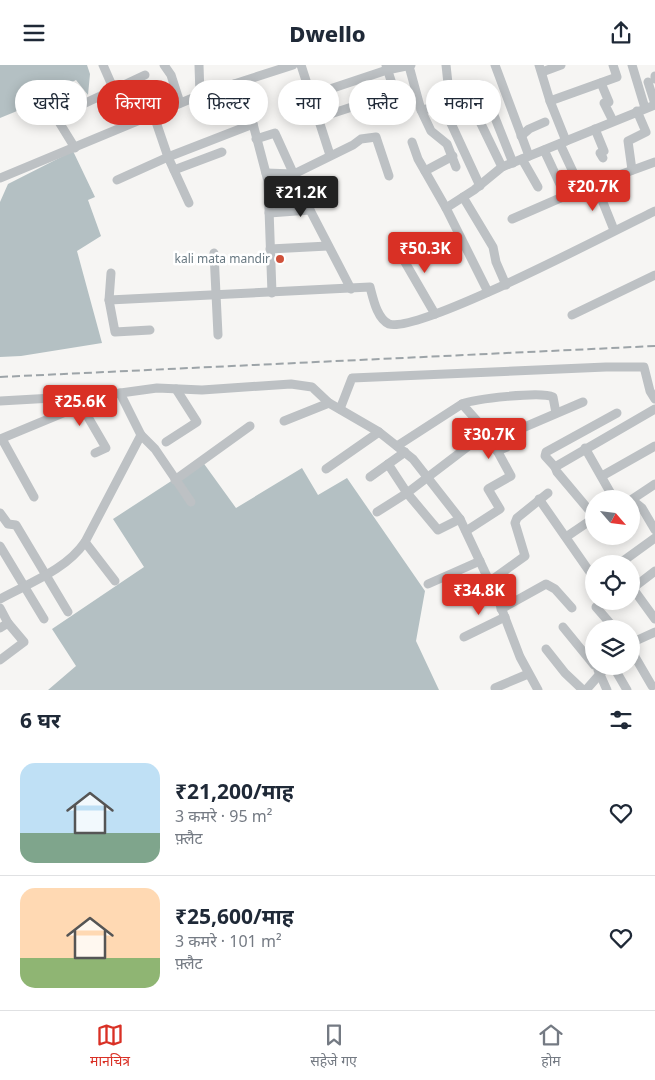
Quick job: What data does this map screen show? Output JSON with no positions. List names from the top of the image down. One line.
{"places":["kali mata mandir"],"north":"bottom right","page":{"header":"Dwello","chip":["खरीदें","किराया","फ़िल्टर","नया","फ़्लैट","मकान"],"price":["₹20.7K","₹21.2K","₹50.3K","₹25.6K","₹30.7K","₹34.8K"],"heading":"6 घर","list":[{"name":"₹21,200/माह","note":"3 कमरे · 95 m² · फ़्लैट"},{"name":"₹25,600/माह","note":"3 कमरे · 101 m² · फ़्लैट"}],"tabs":["मानचित्र","सहेजे गए","होम"]}}
